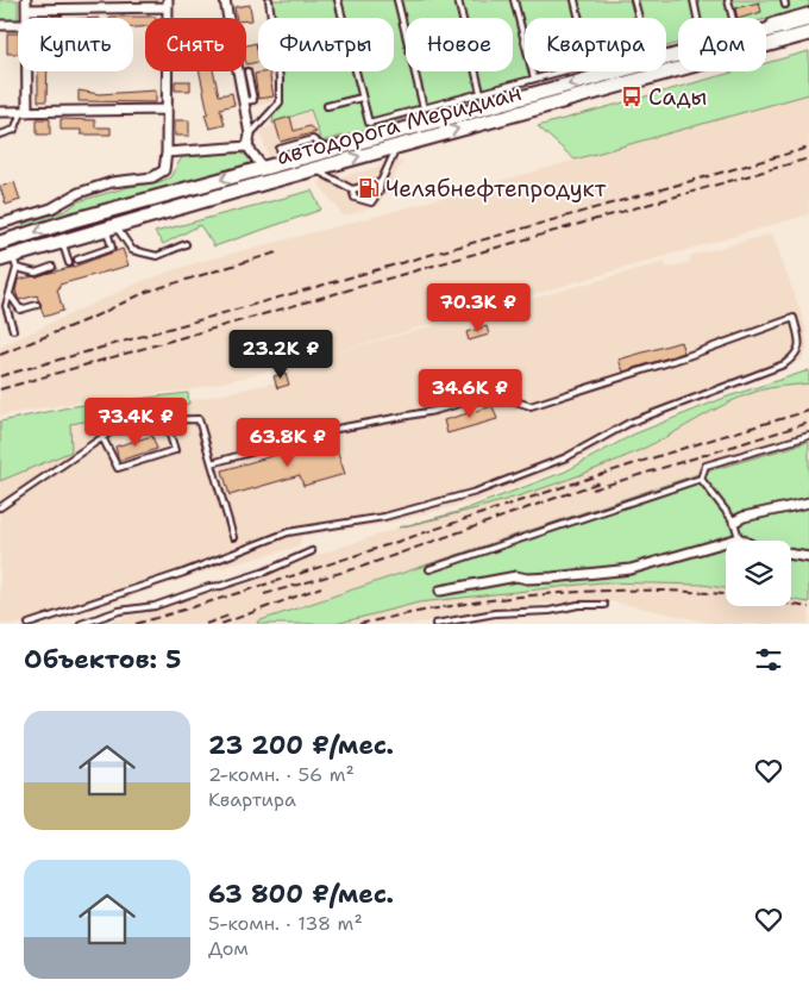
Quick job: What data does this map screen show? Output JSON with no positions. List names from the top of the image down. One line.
{"streets":{"main road":["автодорога Меридиан"]},"places":{"bus stop":["Сады"],"fuel station":["Челябнефтепродукт"]},"page":{"chip":["Купить","Снять","Фильтры","Новое","Квартира","Дом"],"price":["70.3K ₽","23.2K ₽","34.6K ₽","73.4K ₽","63.8K ₽"],"heading":"Объектов: 5","list":[{"name":"23 200 ₽/мес.","note":"2-комн. · 56 m² · Квартира"},{"name":"63 800 ₽/мес.","note":"5-комн. · 138 m² · Дом"}]}}
